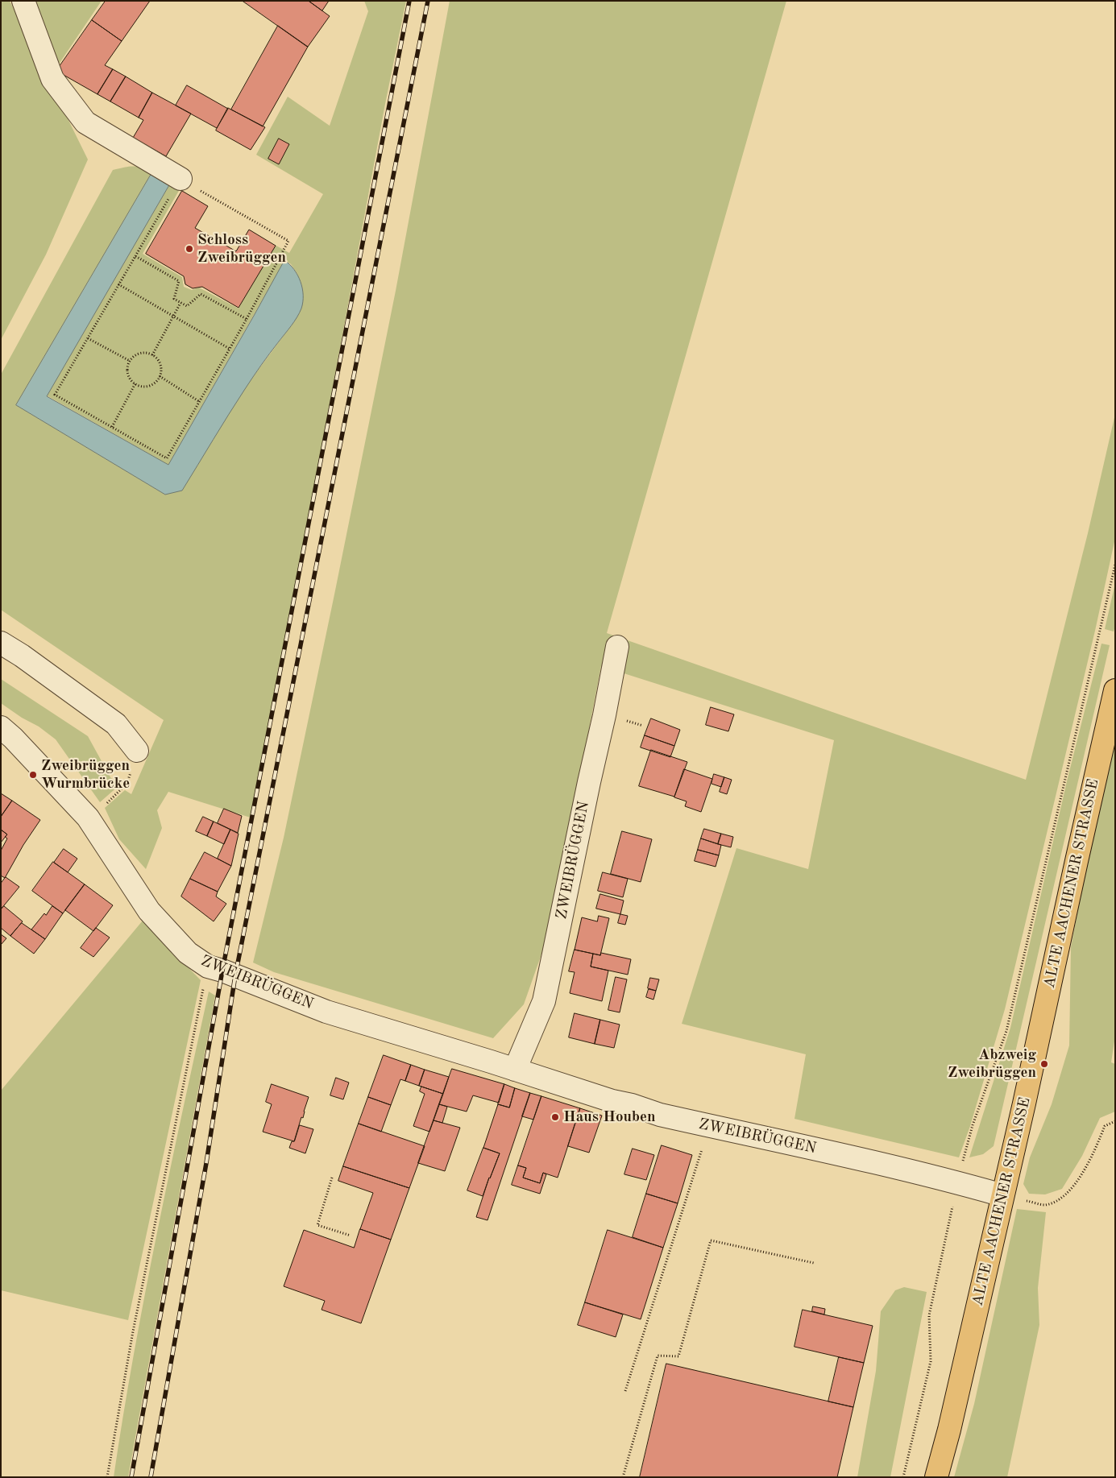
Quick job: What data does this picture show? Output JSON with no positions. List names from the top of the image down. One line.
{"streets":{"main road":["ALTE AACHENER STRASSE"],"street":["ZWEIBRÜGGEN"]},"crossings":[["ZWEIBRÜGGEN","ALTE AACHENER STRASSE"]],"places":["Schloss Zweibrüggen","Zweibrüggen Wurmbrücke","Abzweig Zweibrüggen","Haus Houben"]}
